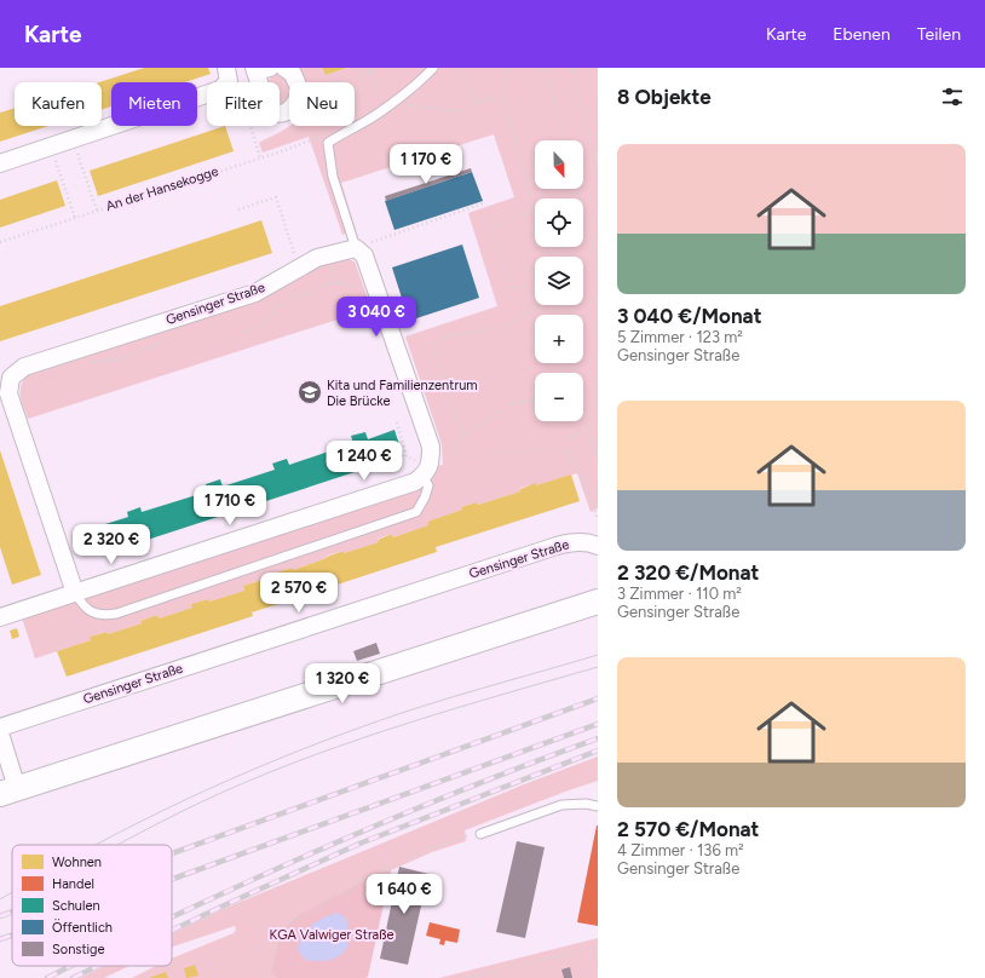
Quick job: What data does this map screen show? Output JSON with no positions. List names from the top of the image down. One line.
{"streets":{"street":["Gensinger Straße"],"path":["An der Hansekogge"]},"parks":["KGA Valwiger Straße"],"places":{"school or university":["Kita und Familienzentrum Die Brücke"]},"legend":["Wohnen","Handel","Schulen","Öffentlich","Sonstige"],"north":"bottom","page":{"header":"Karte","nav":["Karte","Ebenen","Teilen"],"heading":"8 Objekte","chip":["Kaufen","Mieten","Filter","Neu"],"list":[{"name":"3 040 €/Monat","note":"5 Zimmer · 123 m² · Gensinger Straße"},{"name":"2 320 €/Monat","note":"3 Zimmer · 110 m² · Gensinger Straße"},{"name":"2 570 €/Monat","note":"4 Zimmer · 136 m² · Gensinger Straße"}],"map_buttons":["+","−"],"price":["1 170 €","3 040 €","1 240 €","1 710 €","2 320 €","2 570 €","1 320 €","1 640 €"]}}
